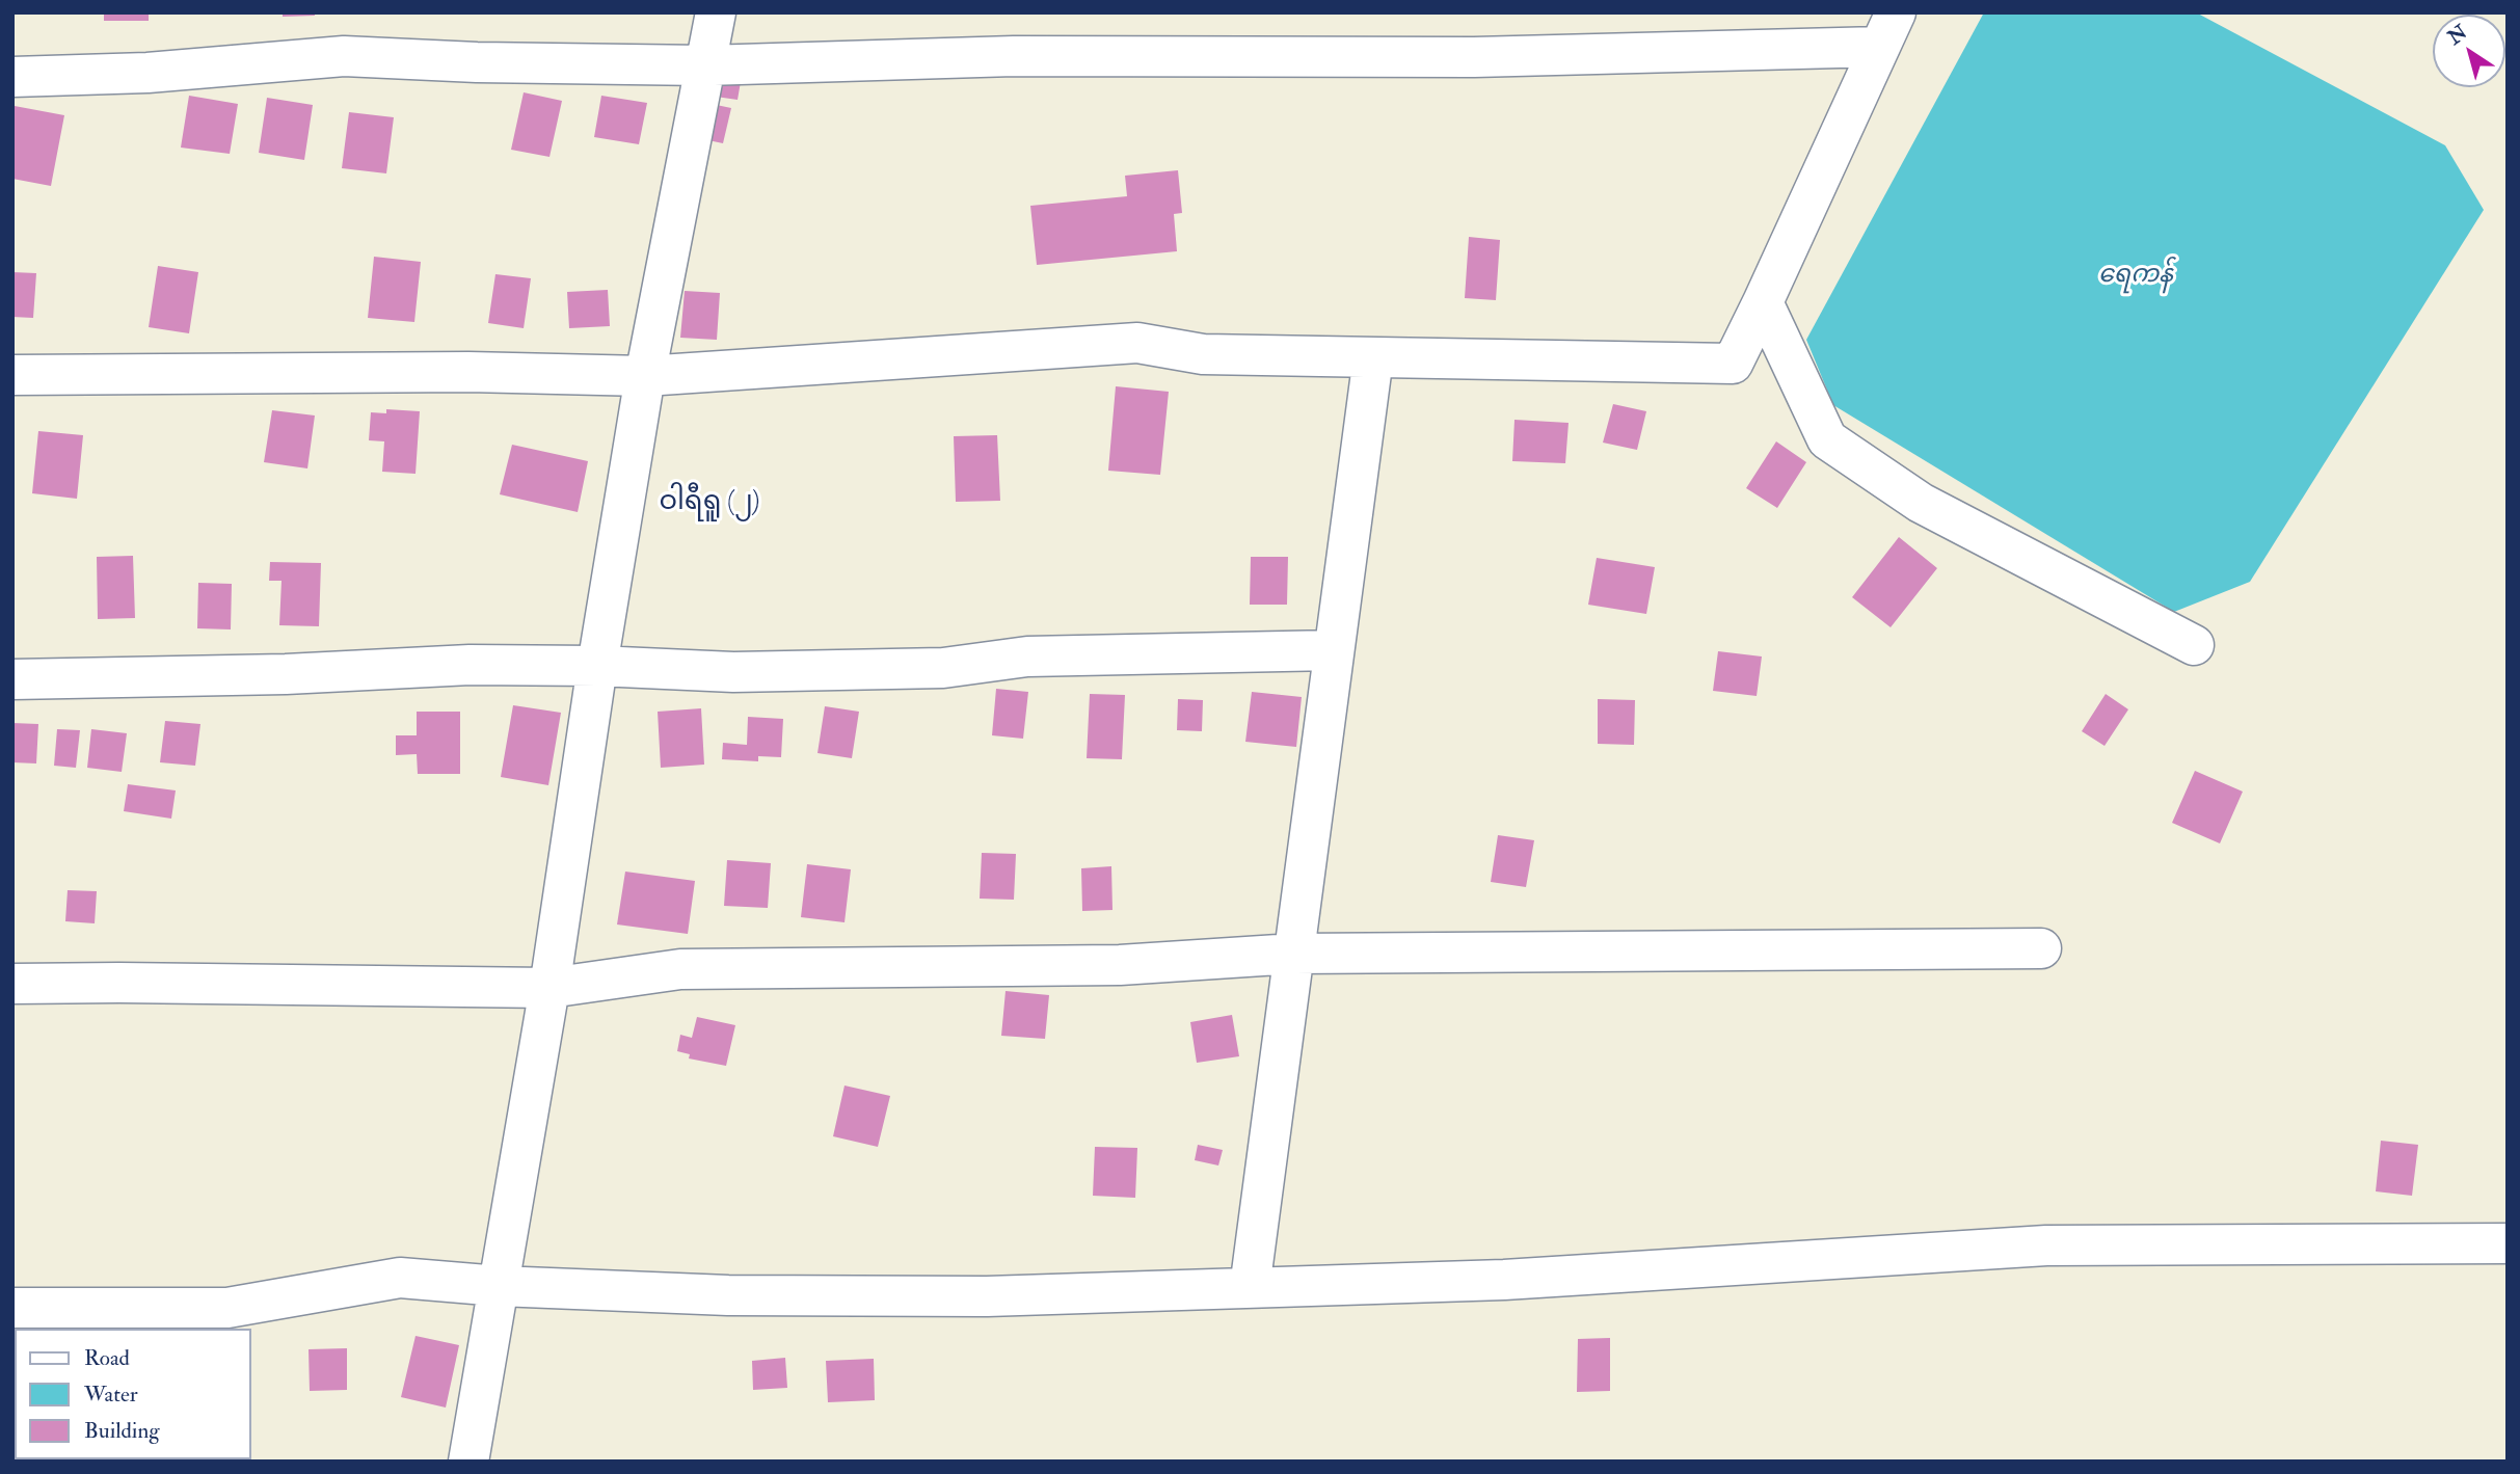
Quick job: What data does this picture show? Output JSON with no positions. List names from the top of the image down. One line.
{"districts":["ဝါရီရူ (၂)"],"water":["ရေကန်"],"legend":["Road","Water","Building"],"north":"top left"}
